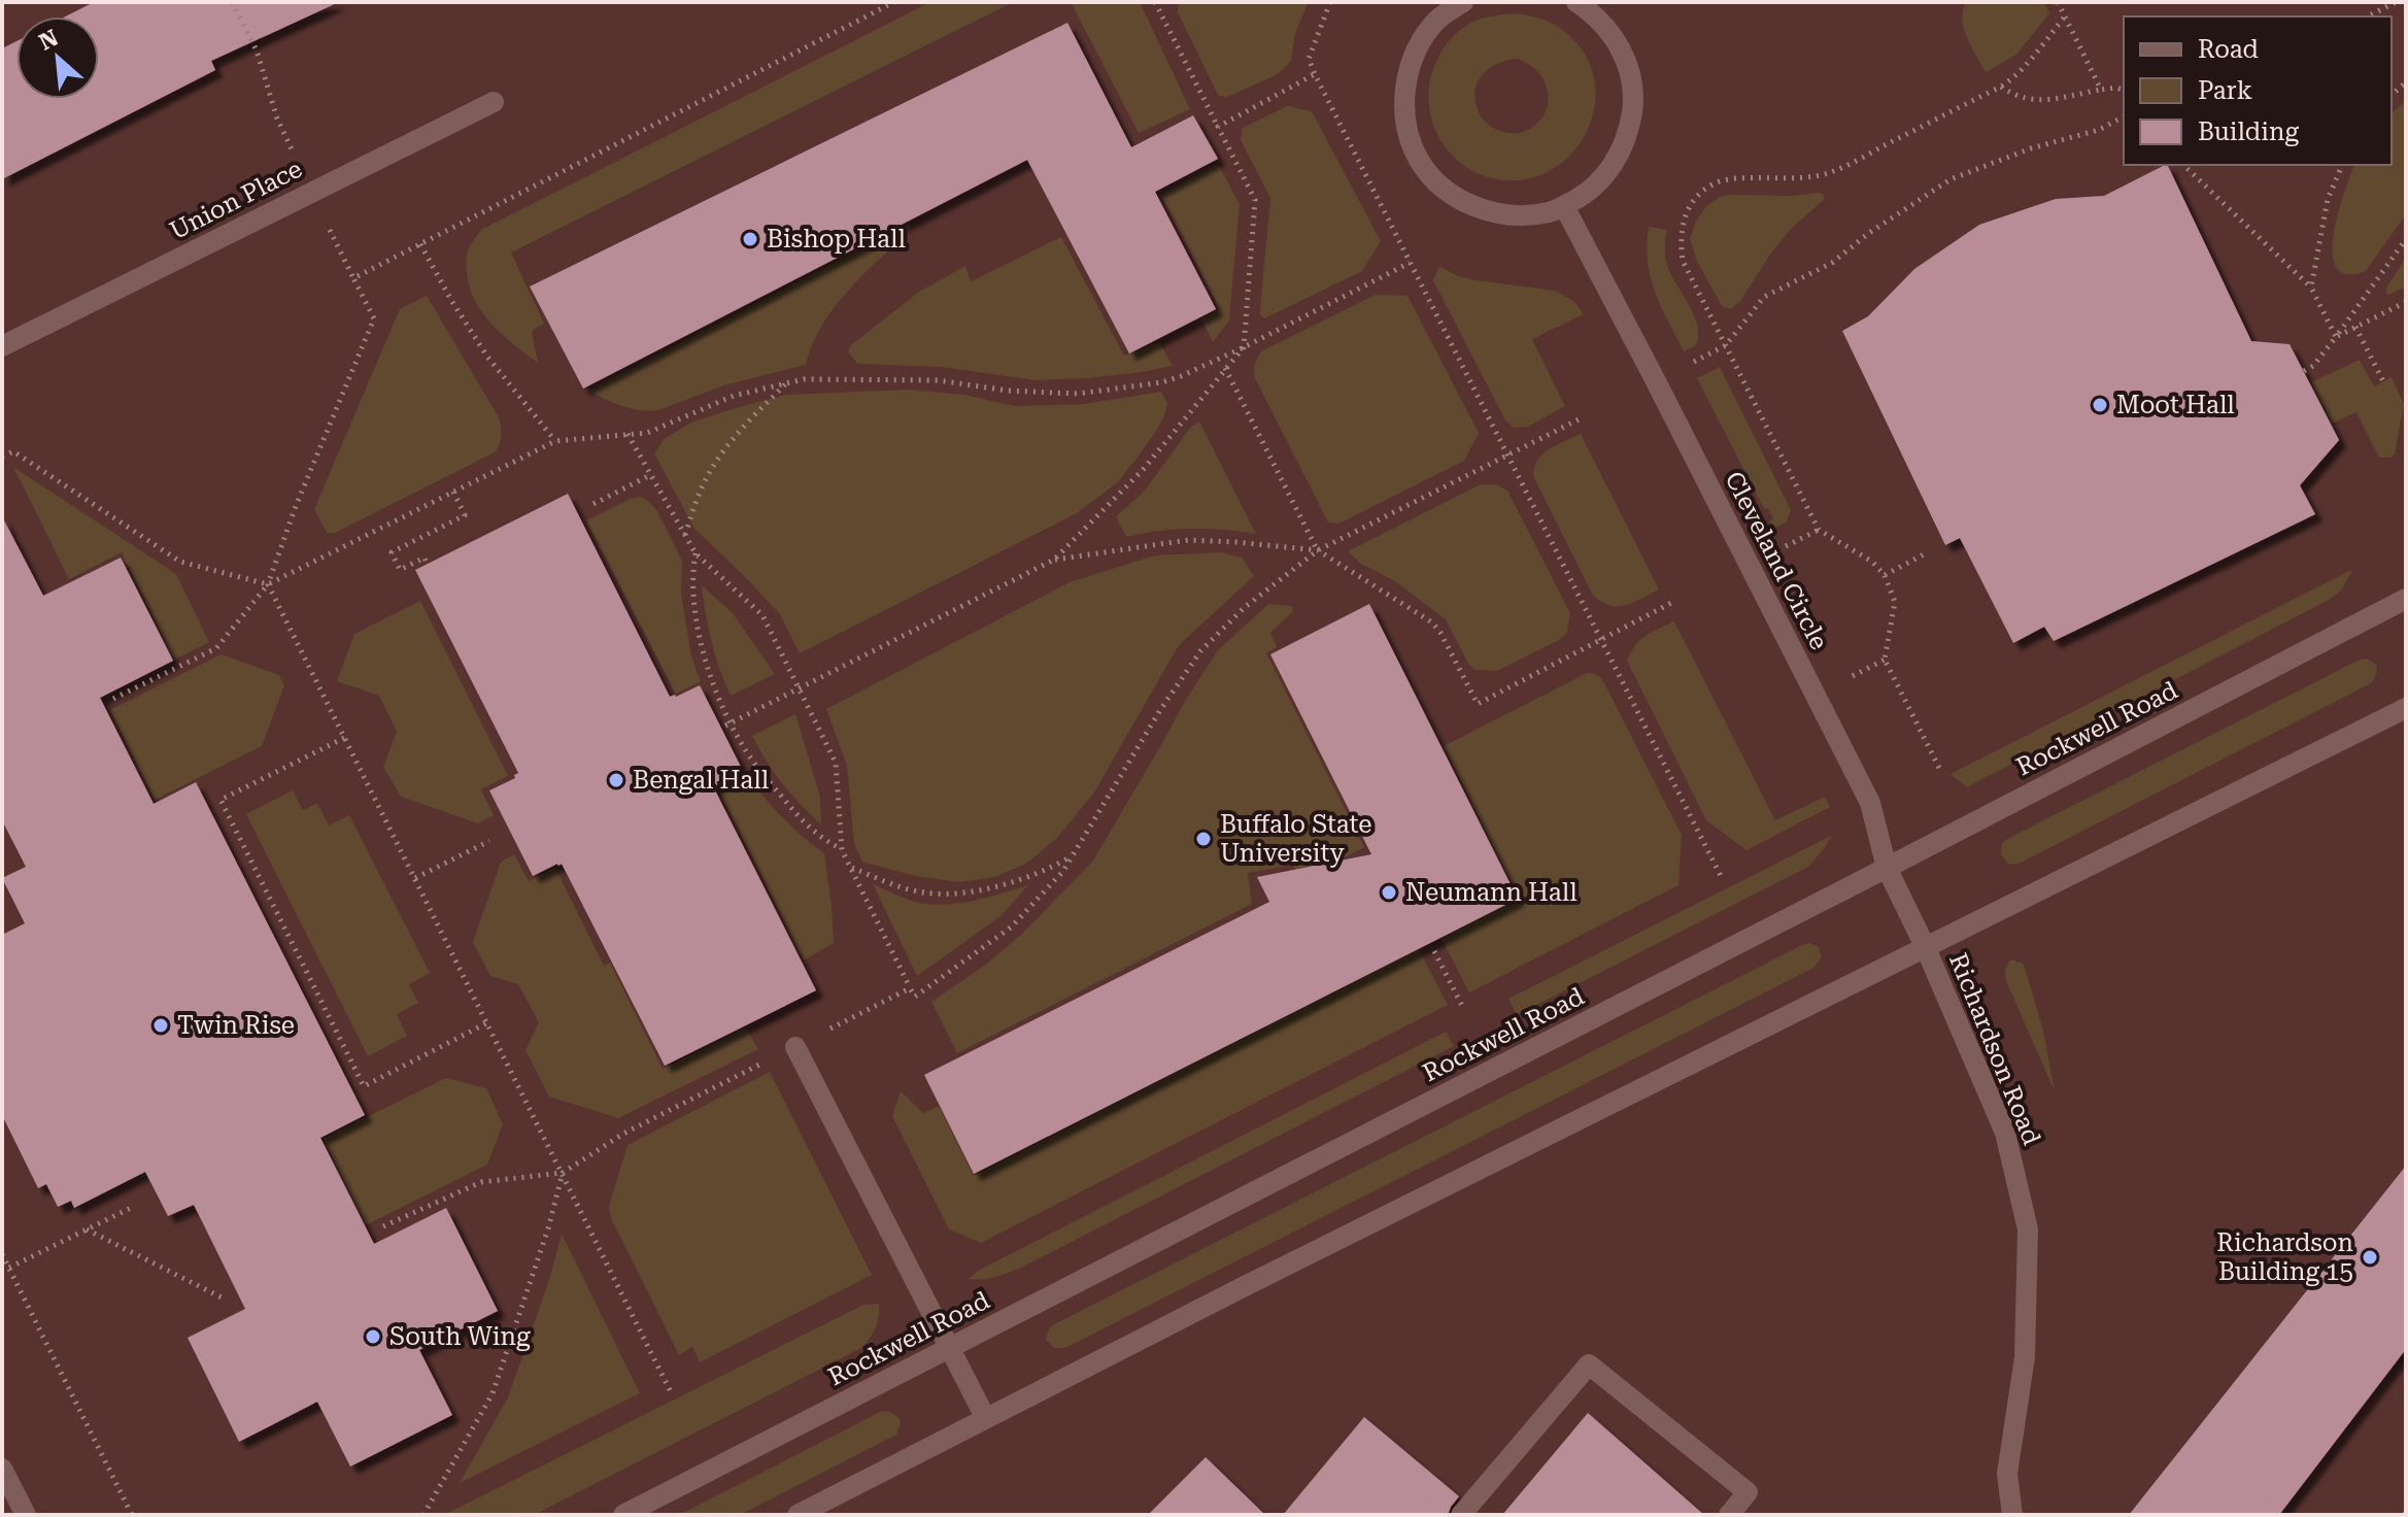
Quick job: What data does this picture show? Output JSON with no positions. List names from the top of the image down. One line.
{"streets":{"street":["Union Place","Cleveland Circle","Rockwell Road","Richardson Road"]},"crossings":[["Cleveland Circle","Rockwell Road"],["Cleveland Circle","Richardson Road"]],"places":["Bishop Hall","Moot Hall","Bengal Hall","Buffalo State University","Neumann Hall","Twin Rise","Richardson Building 15","South Wing"],"legend":["Road","Park","Building"],"north":"top left"}
